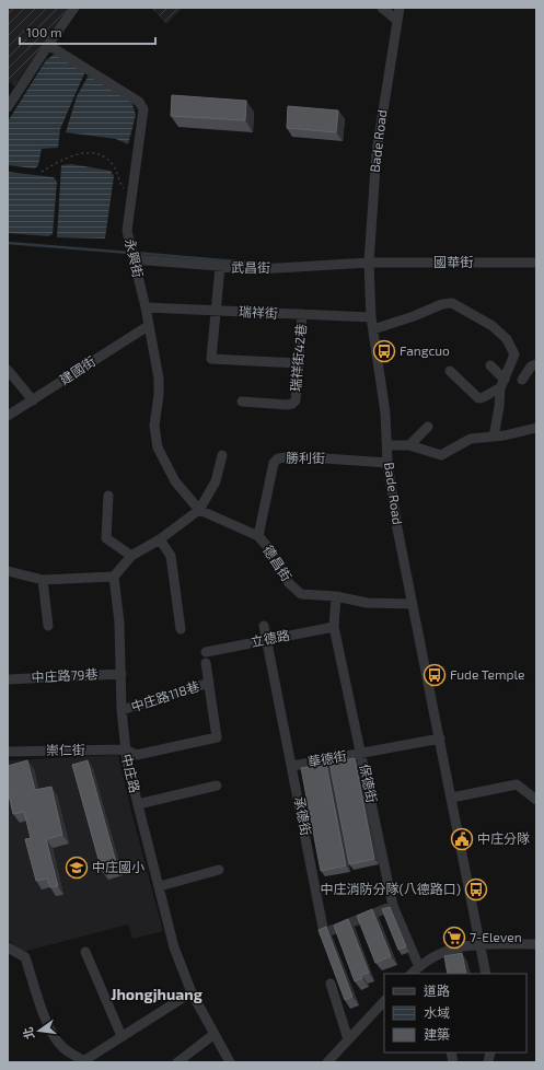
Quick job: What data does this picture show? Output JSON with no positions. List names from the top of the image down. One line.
{"streets":{"street":["Bade Road","永興街","國華街","武昌街","瑞祥街","瑞祥街42巷","建國街","勝利街","德昌街","立德路","中庄路79巷","中庄路118巷","崇仁街","華德街","中庄路","保德街","承德街"]},"crossings":[["Bade Road","國華街"],["Bade Road","武昌街"],["Bade Road","瑞祥街"],["Bade Road","勝利街"],["Bade Road","德昌街"],["Bade Road","華德街"],["永興街","武昌街"],["永興街","瑞祥街"],["永興街","建國街"],["永興街","德昌街"],["國華街","武昌街"],["瑞祥街","瑞祥街42巷"],["勝利街","德昌街"],["德昌街","保德街"],["立德路","保德街"],["立德路","承德街"],["中庄路79巷","中庄路"],["中庄路118巷","崇仁街"],["中庄路118巷","中庄路"],["崇仁街","中庄路"],["華德街","保德街"],["華德街","承德街"],["保德街","承德街"]],"districts":["Jhongjhuang"],"places":{"bus stop":["Fangcuo","Fude Temple","中庄消防分隊(八德路口)"],"public building":["中庄分隊"],"school or university":["中庄國小"],"supermarket":["7-Eleven"]},"legend":["道路","水域","建築"],"scale_bar":"100 m","north":"left"}
